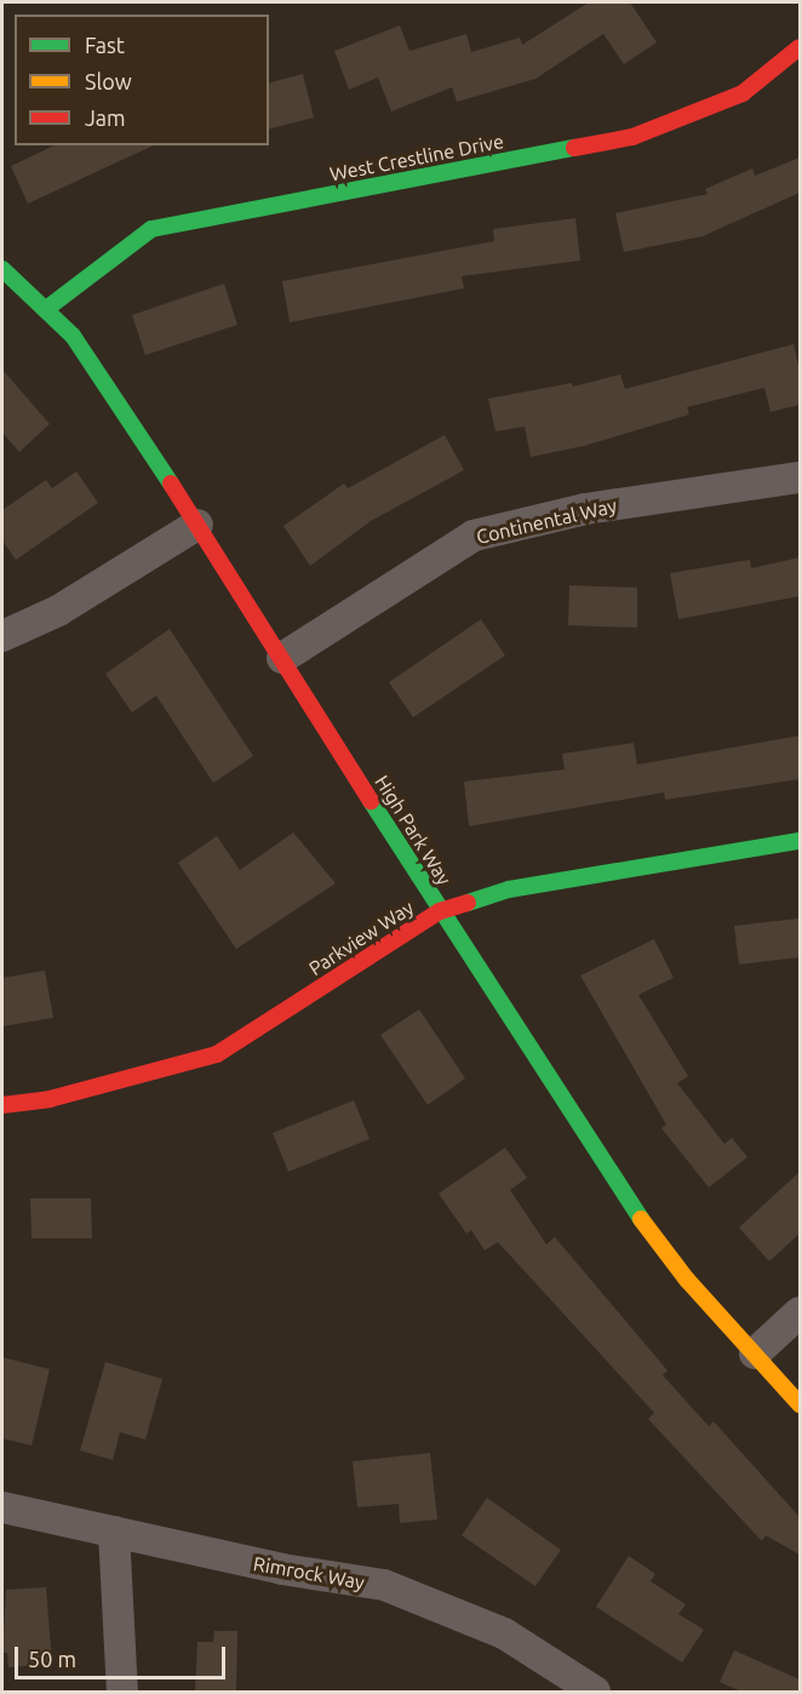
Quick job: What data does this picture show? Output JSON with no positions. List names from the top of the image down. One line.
{"streets":{"street":["West Crestline Drive","Continental Way","High Park Way","Parkview Way","Rimrock Way"]},"crossings":[["West Crestline Drive","High Park Way"],["Continental Way","High Park Way"],["High Park Way","Parkview Way"]],"legend":["Fast","Slow","Jam"],"scale_bar":"50 m"}
